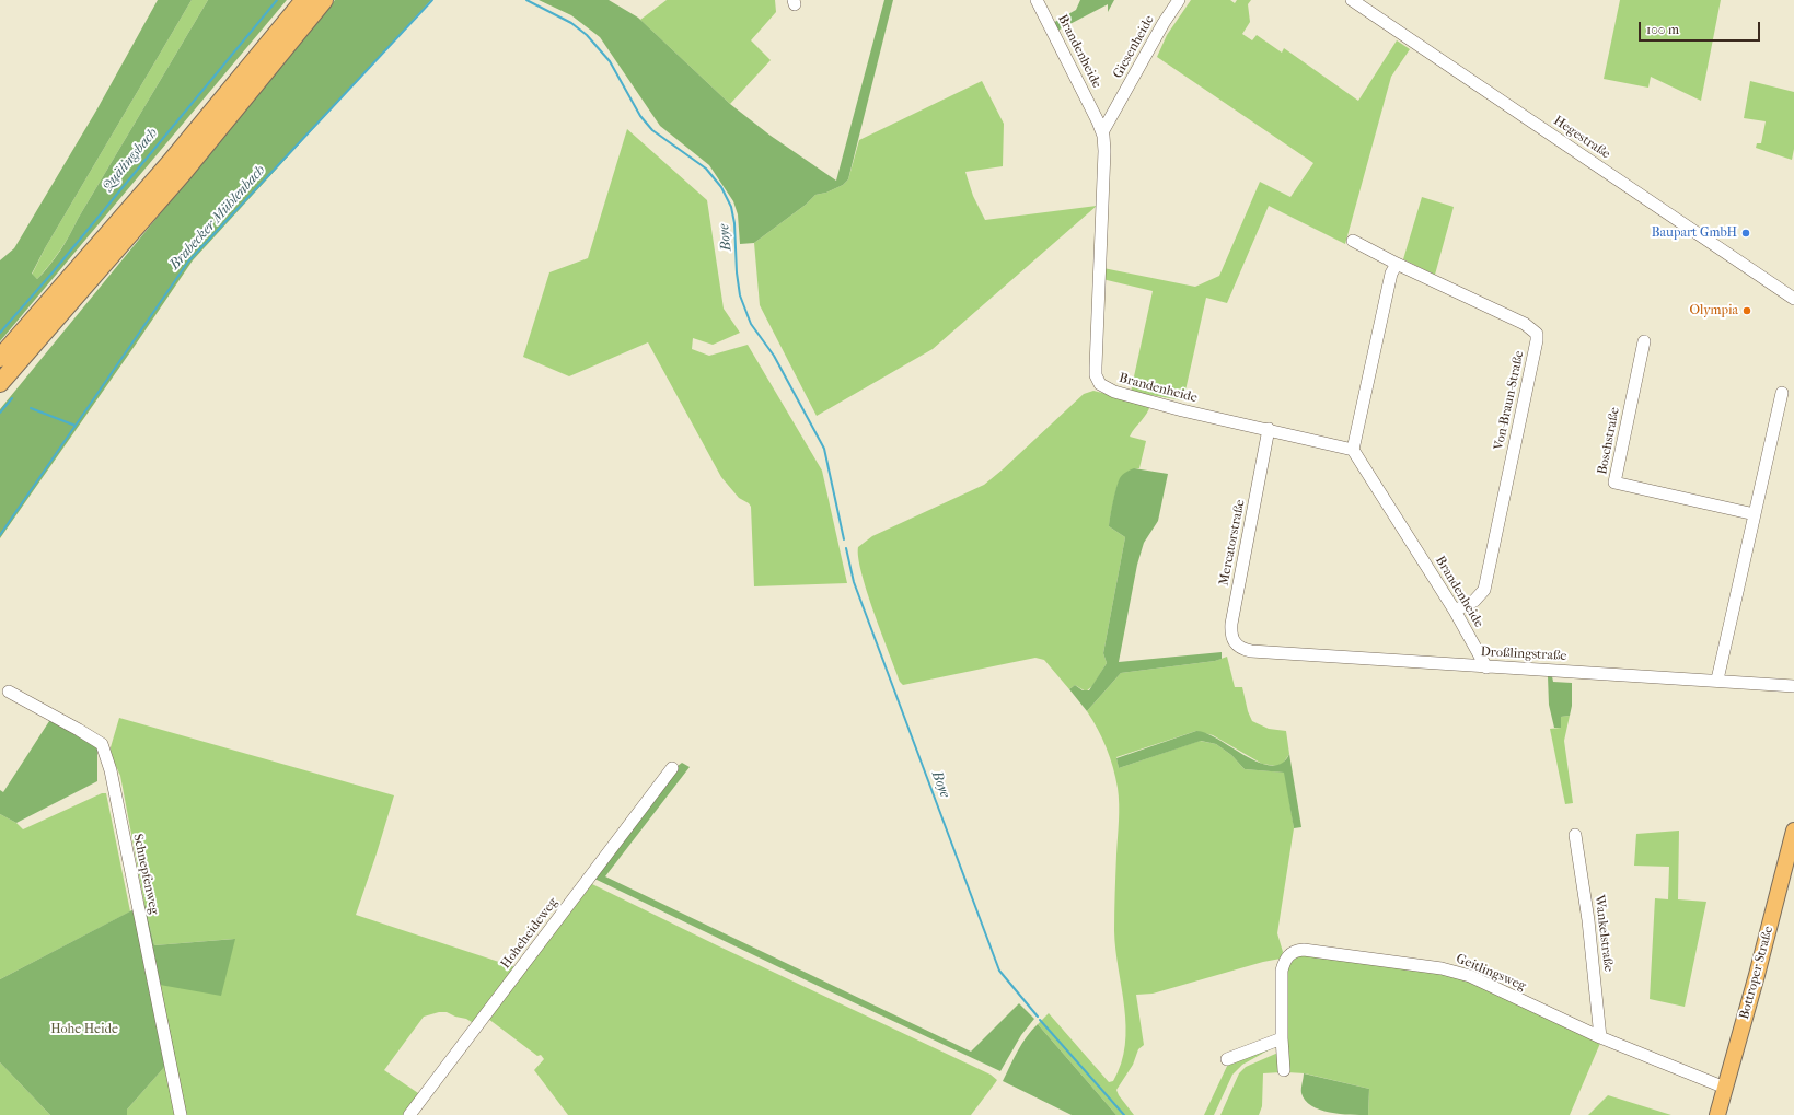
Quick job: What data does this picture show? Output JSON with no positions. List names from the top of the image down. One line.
{"streets":{"main road":["Bottroper Straße"],"street":["Giesenheide","Brandenheide","Hegestraße","Von-Braun-Straße","Boschstraße","Mercatorstraße","Droßlingstraße","Schnepfenweg","Hoheheideweg","Wankelstraße","Geitlingsweg"]},"crossings":[["Giesenheide","Brandenheide"],["Brandenheide","Von-Braun-Straße"],["Brandenheide","Mercatorstraße"],["Brandenheide","Droßlingstraße"],["Mercatorstraße","Droßlingstraße"],["Wankelstraße","Geitlingsweg"],["Geitlingsweg","Bottroper Straße"]],"water":["Quälingsbach","Brabecker Mühlenbach","Boye"],"parks":["Hohe Heide"],"places":["Baupart GmbH","Olympia"],"scale_bar":"100 m"}
